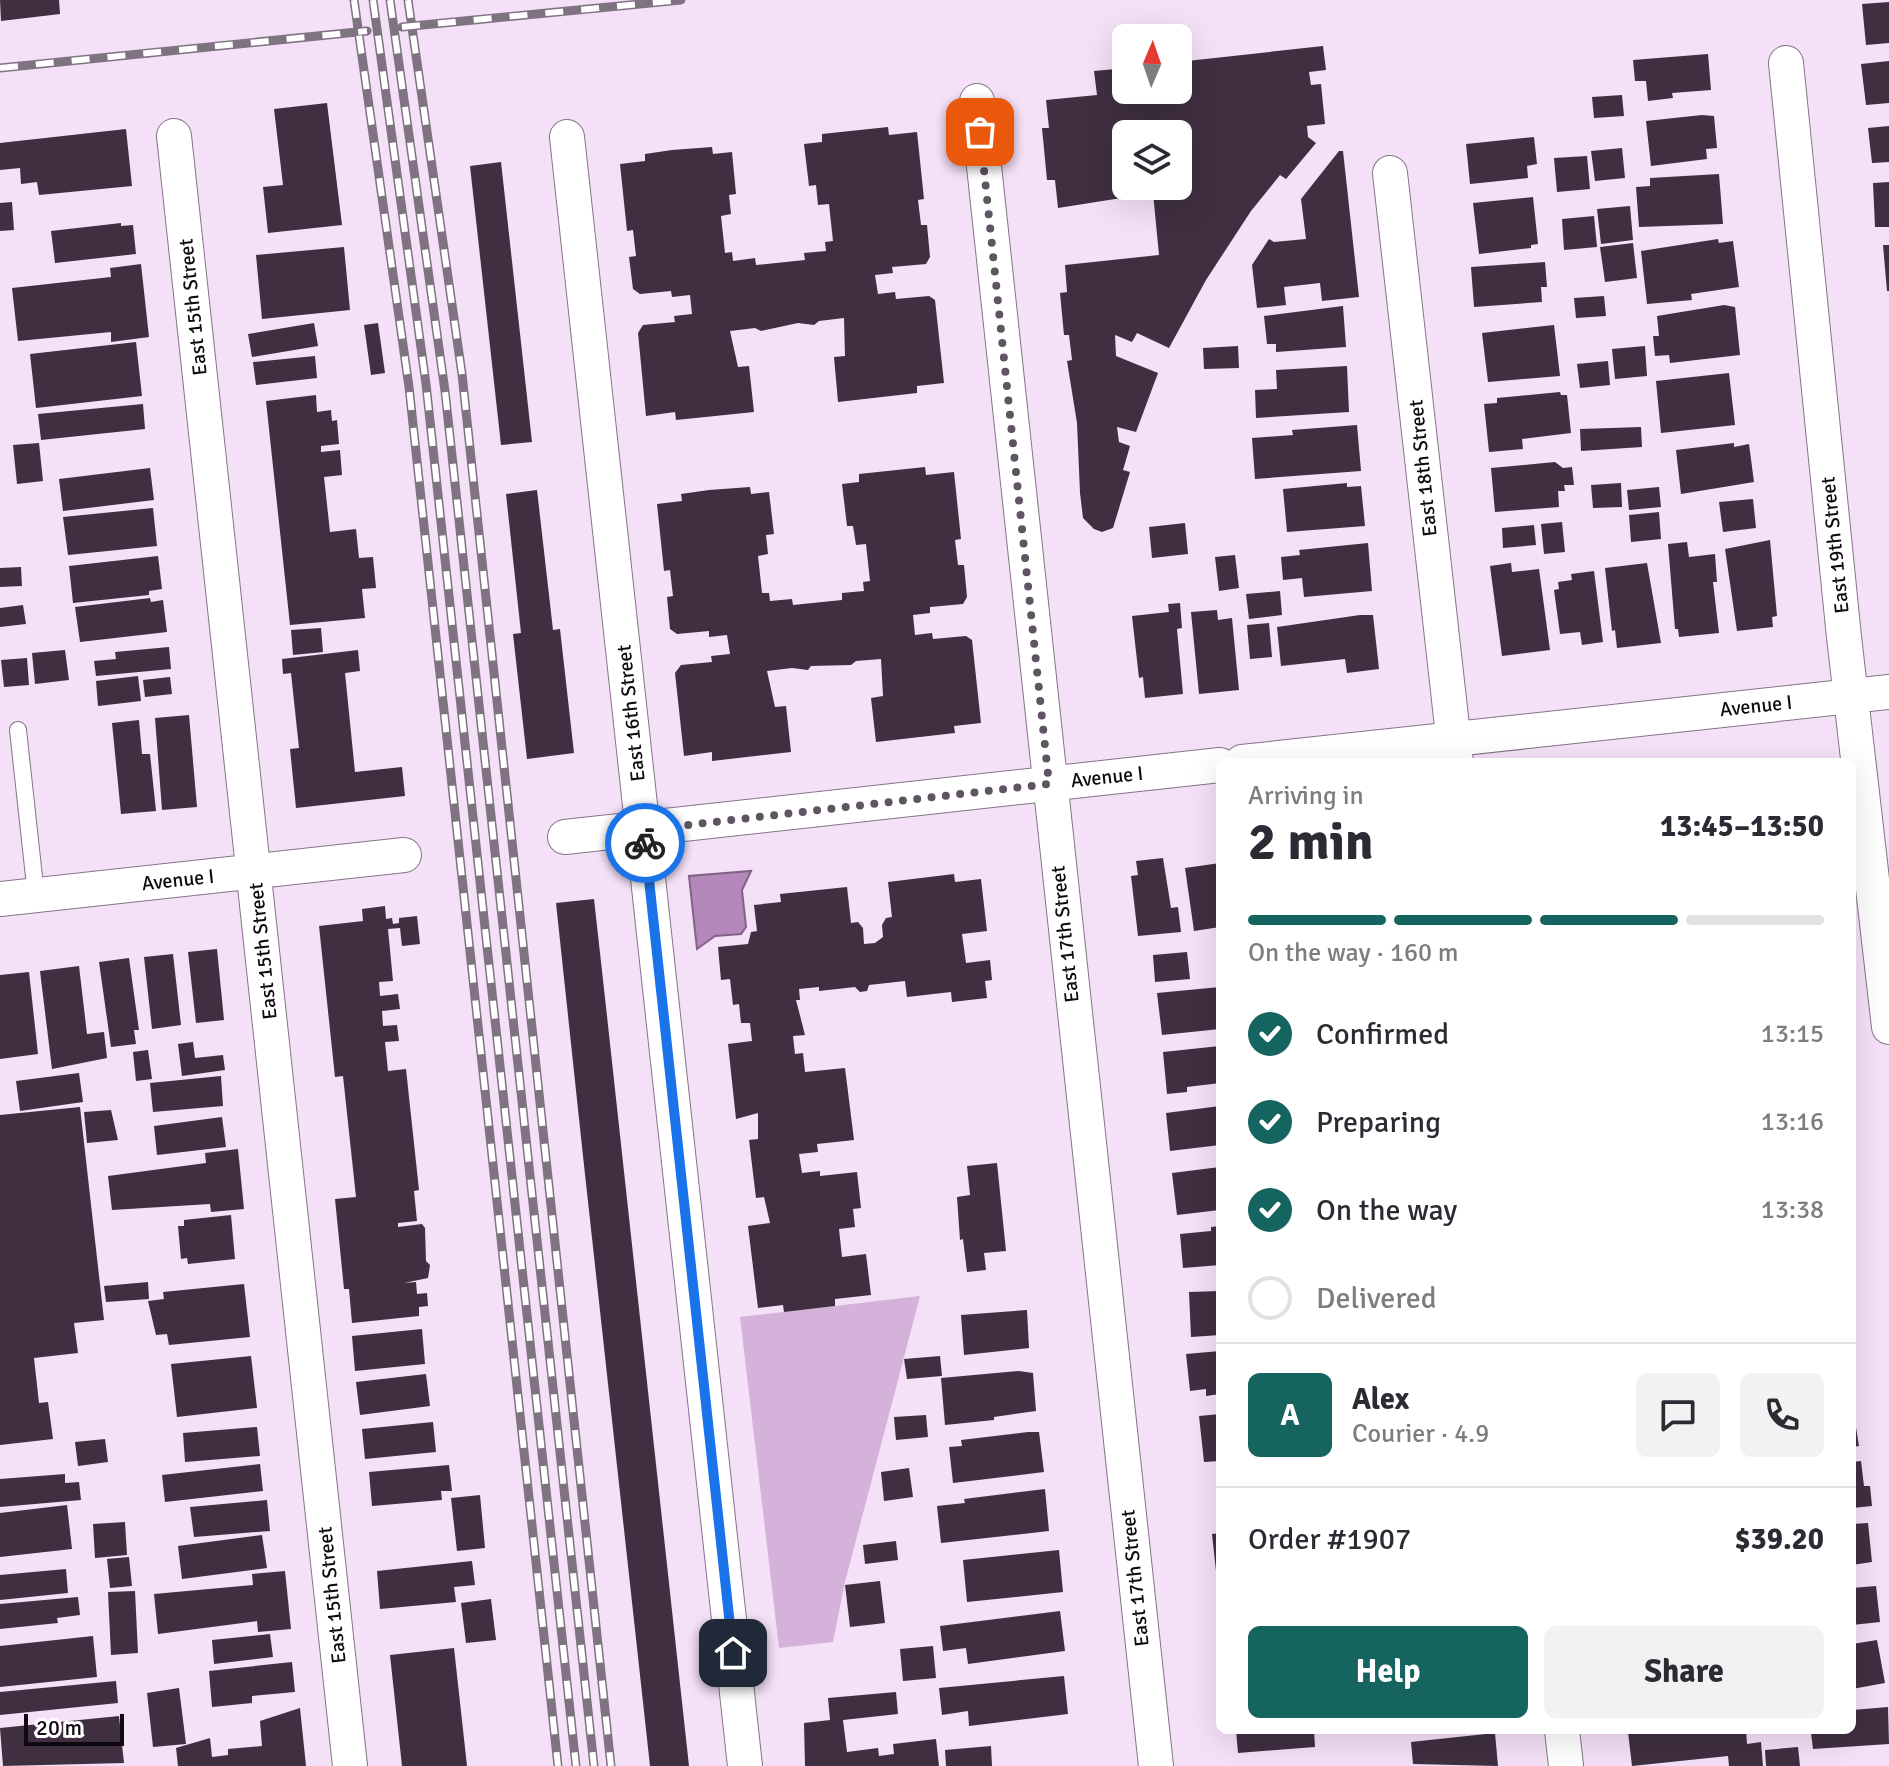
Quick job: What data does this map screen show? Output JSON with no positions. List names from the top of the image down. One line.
{"streets":{"street":["East 15th Street","East 18th Street","East 19th Street","Avenue I","East 16th Street","East 17th Street"]},"crossings":[["East 15th Street","Avenue I"],["East 18th Street","Avenue I"],["East 19th Street","Avenue I"],["Avenue I","East 16th Street"],["Avenue I","East 17th Street"]],"scale_bar":"20 m","north":"top","page":{"heading":["2 min","Arriving in","13:45–13:50"],"panel":["Alex","Courier · 4.9","Order #1907","$39.20"],"bar":"On the way · 160 m","list":[["Confirmed","13:15"],["Preparing","13:16"],["On the way","13:38"],"Delivered"],"round":"A","buttons":["Help","Share"],"scale":"20 m"}}
